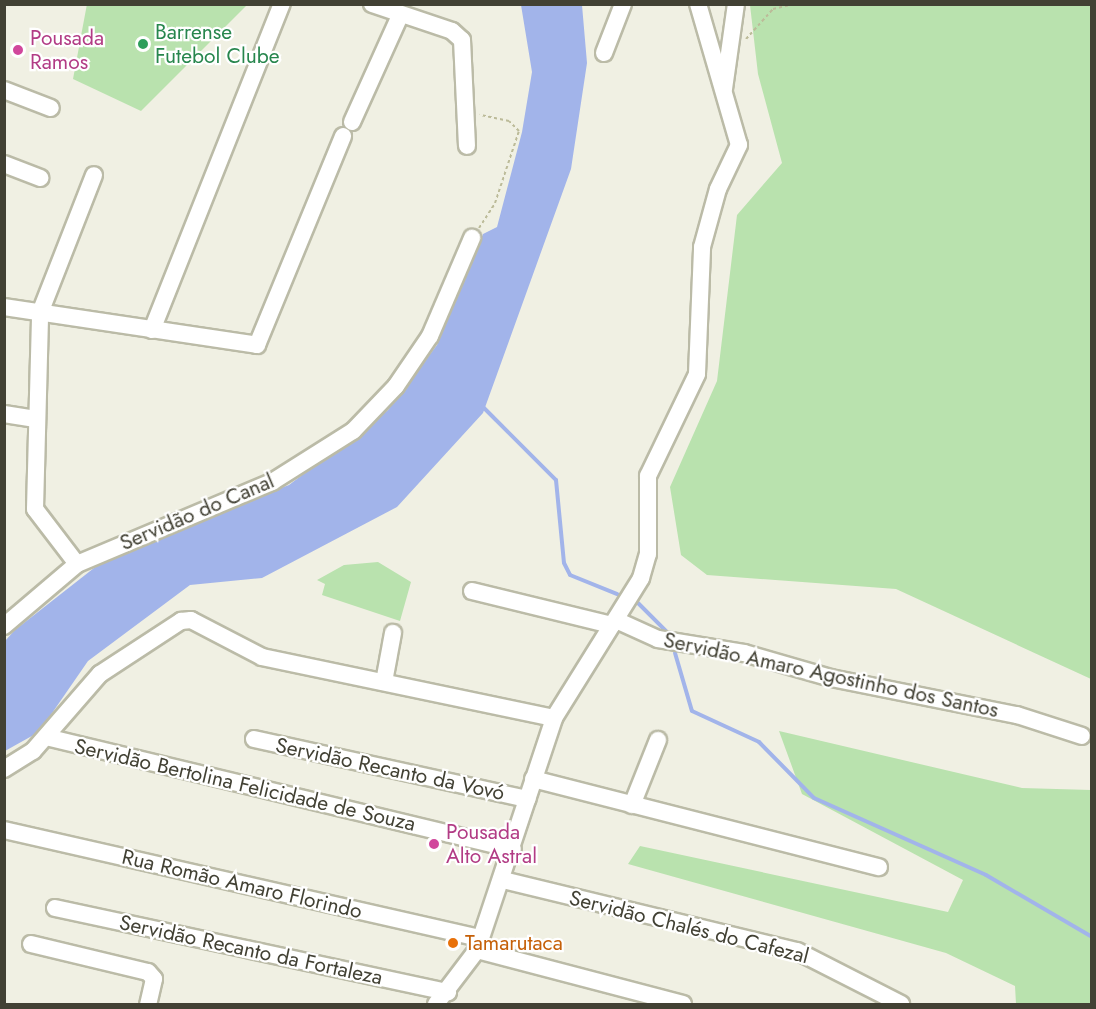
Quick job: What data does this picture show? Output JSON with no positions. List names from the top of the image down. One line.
{"streets":{"street":["Servidão do Canal","Servidão Amaro Agostinho dos Santos","Servidão Recanto da Vovó","Servidão Bertolina Felicidade de Souza","Rua Romão Amaro Florindo","Servidão Chalés do Cafezal","Servidão Recanto da Fortaleza"]},"places":["Barrense Futebol Clube","Pousada Ramos","Pousada Alto Astral","Tamarutaca"]}
